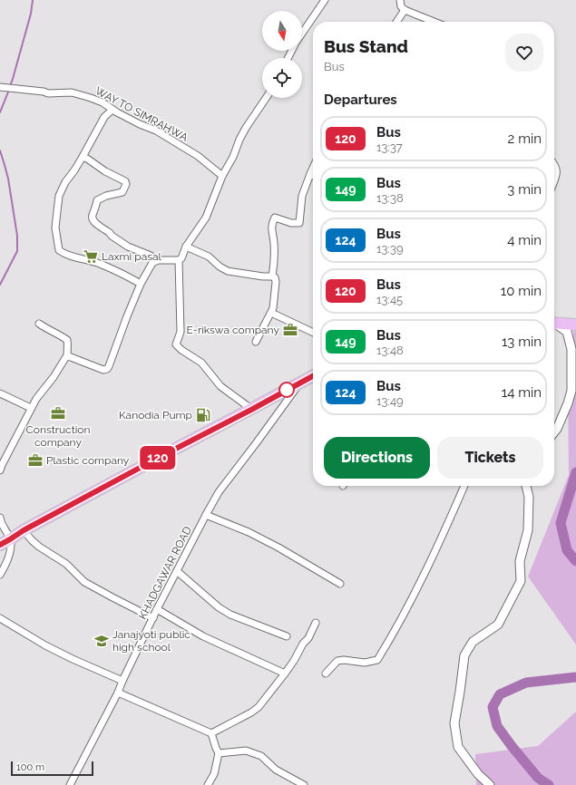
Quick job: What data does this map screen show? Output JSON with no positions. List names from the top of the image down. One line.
{"streets":{"street":["WAY TO SIMRAHWA","KHADGAWAR ROAD"]},"places":{"supermarket":["Laxmi pasal"],"office":["E-rikswa company","Construction company","Plastic company"],"fuel station":["Kanodia Pump"],"school or university":["Janajyoti public high school"]},"lines":["bus line 120"],"scale_bar":"100 m","north":"bottom","page":{"on_map":"120","heading":[["Bus Stand","Bus"],"Departures"],"list":[{"mark":"120","name":"Bus","note":"13:37","value":"2 min"},{"mark":"149","name":"Bus","note":"13:38","value":"3 min"},{"mark":"124","name":"Bus","note":"13:39","value":"4 min"},{"mark":"120","name":"Bus","note":"13:45","value":"10 min"},{"mark":"149","name":"Bus","note":"13:48","value":"13 min"},{"mark":"124","name":"Bus","note":"13:49","value":"14 min"}],"buttons":["Directions","Tickets"],"scale":"100 m"}}
